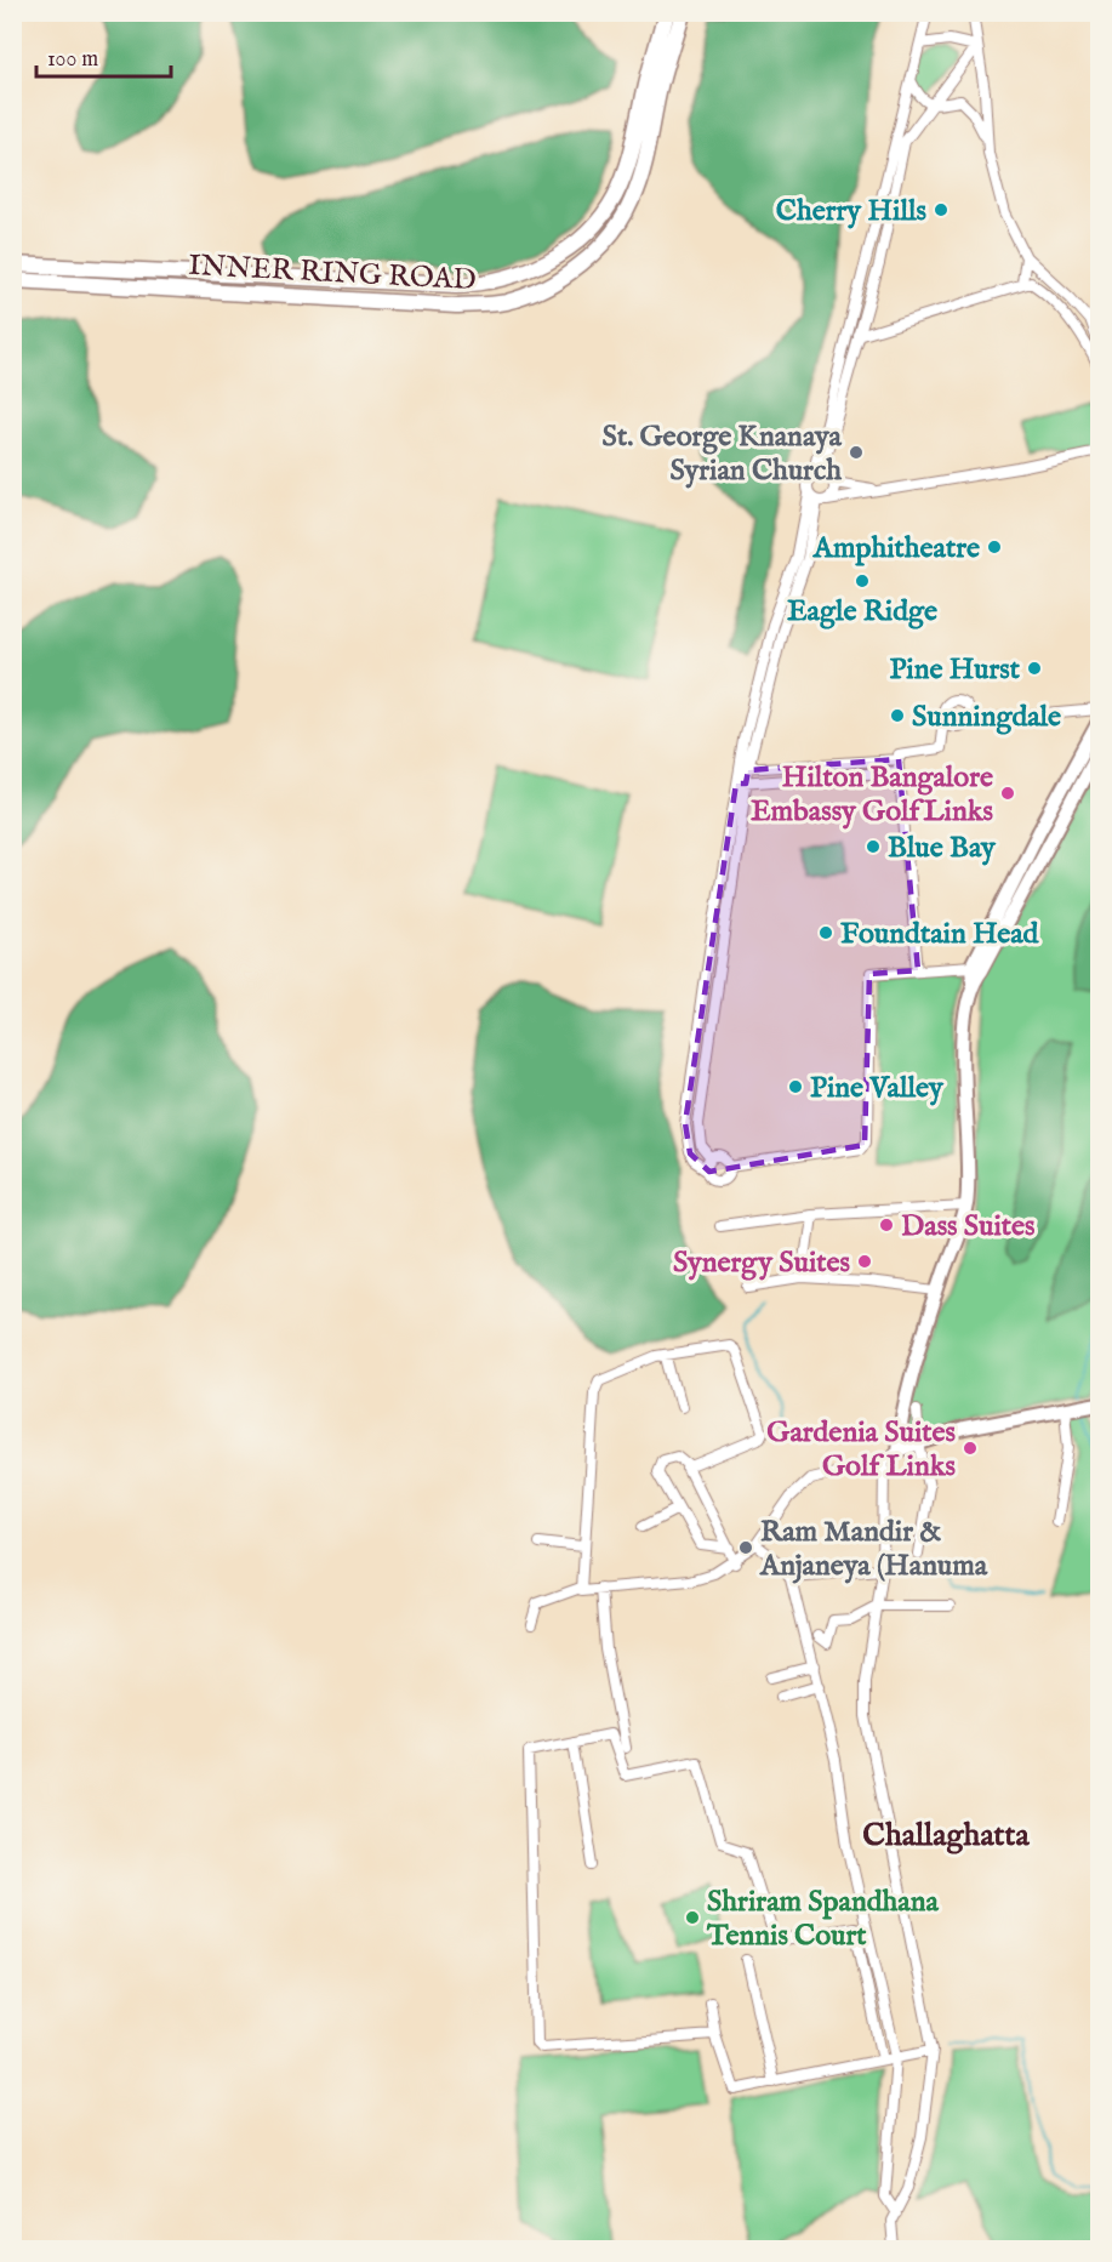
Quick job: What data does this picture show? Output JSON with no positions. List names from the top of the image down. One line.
{"streets":{"main road":["INNER RING ROAD"]},"districts":["Challaghatta"],"places":["Cherry Hills","St. George Knanaya Syrian Church","Amphitheatre","Eagle Ridge","Pine Hurst","Sunningdale","Hilton Bangalore Embassy GolfLinks","Blue Bay","Foundtain Head","Pine Valley","Dass Suites","Synergy Suites","Gardenia Suites Golf Links","Ram Mandir & Anjaneya (Hanuma","Shriram Spandhana Tennis Court"],"scale_bar":"100 m"}
